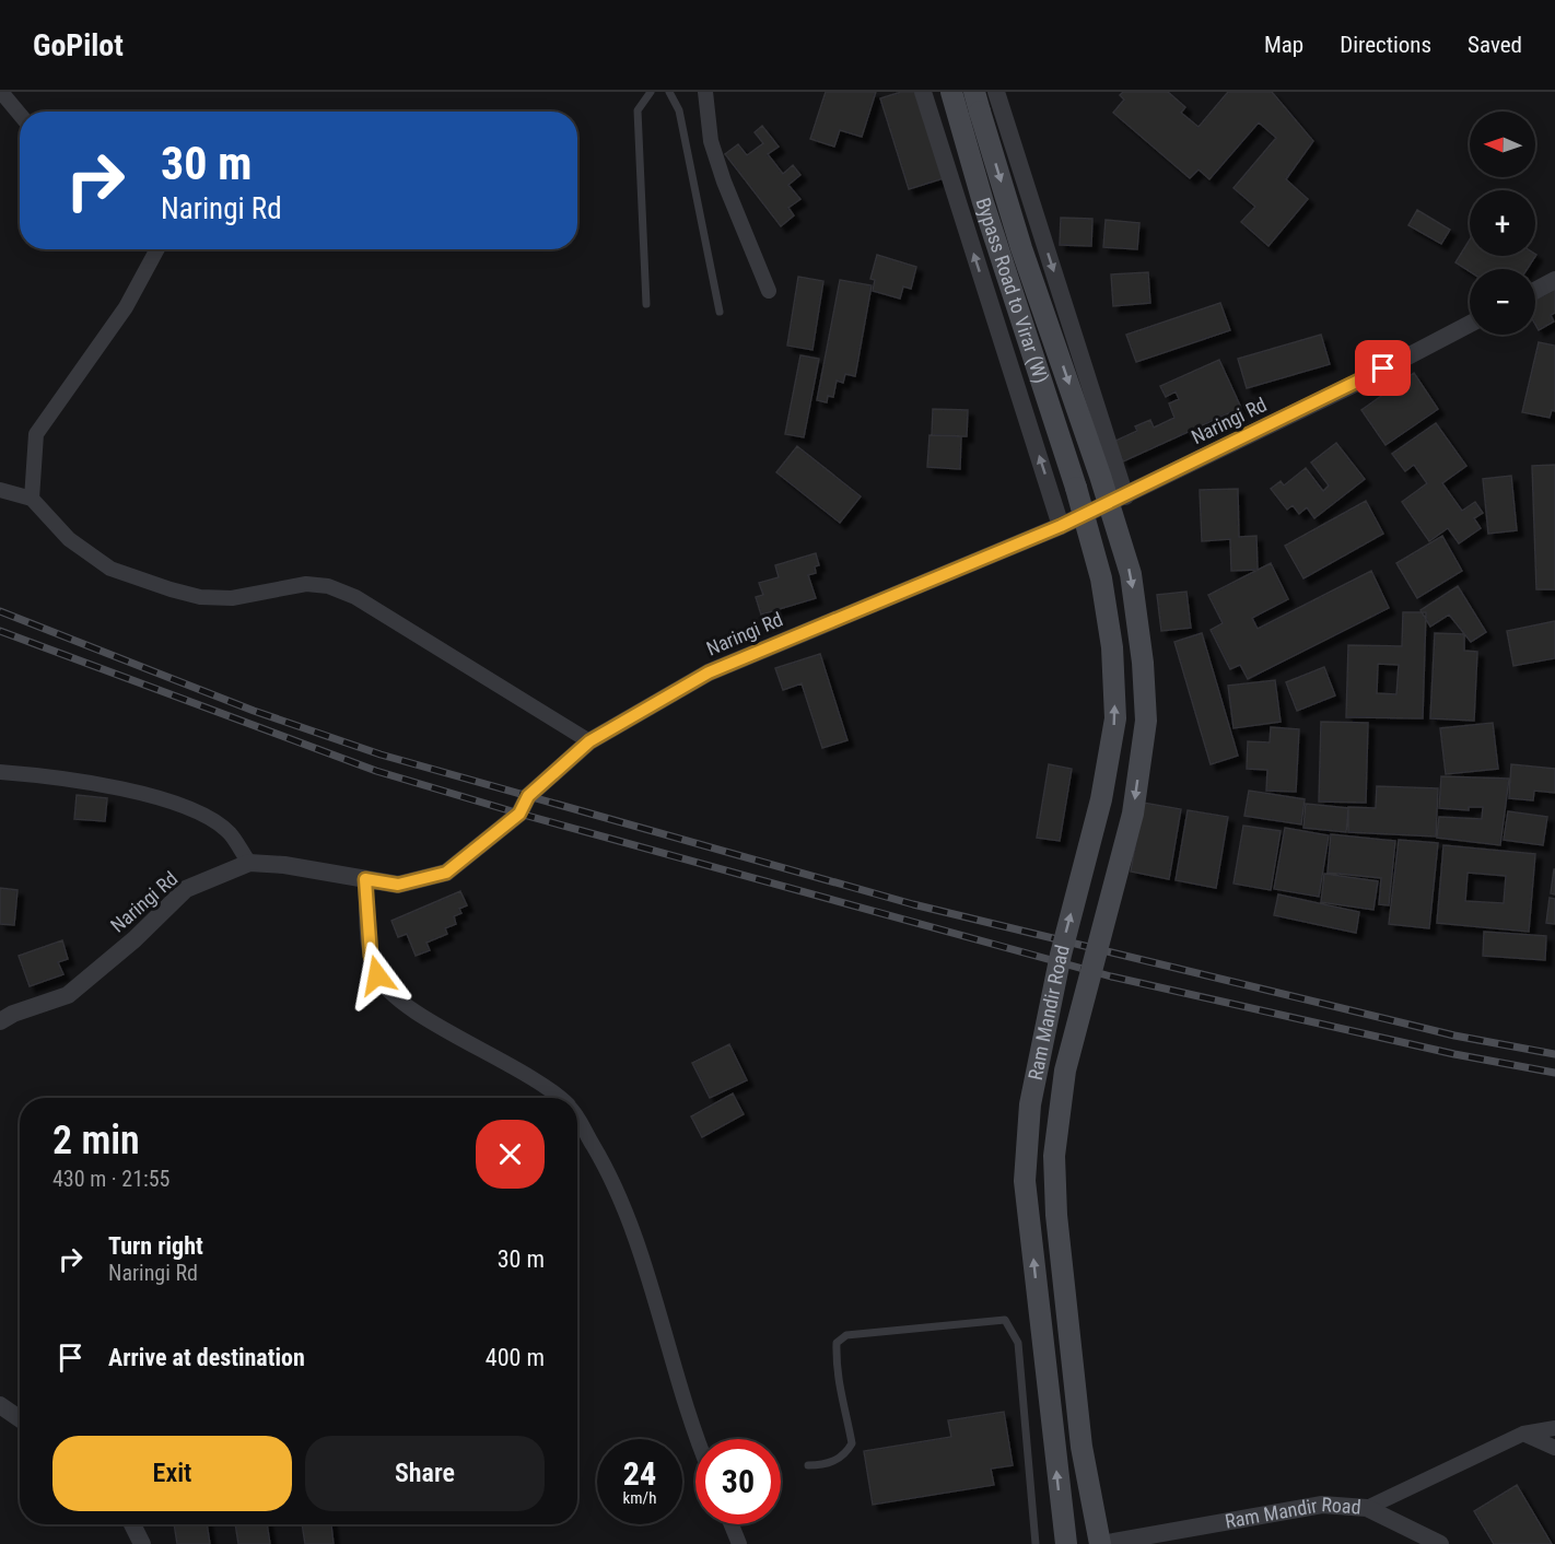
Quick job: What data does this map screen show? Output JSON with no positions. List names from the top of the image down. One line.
{"streets":{"main road":["Bypass Road to Virar (W)","Ram Mandir Road"],"street":["Naringi Rd"]},"crossings":[["Bypass Road to Virar (W)","Ram Mandir Road"]],"one_way":["Ram Mandir Road"],"north":"left","page":{"header":"GoPilot","nav":["Map","Directions","Saved"],"map_buttons":["+","−"],"turn":["30 m","Naringi Rd"],"heading":["2 min","430 m · 21:55"],"list":[{"name":"Turn right","note":"Naringi Rd","value":"30 m"},{"name":"Arrive at destination","value":"400 m"}],"buttons":["Exit","Share"],"speed":"24 km/h","limit":"30"}}
